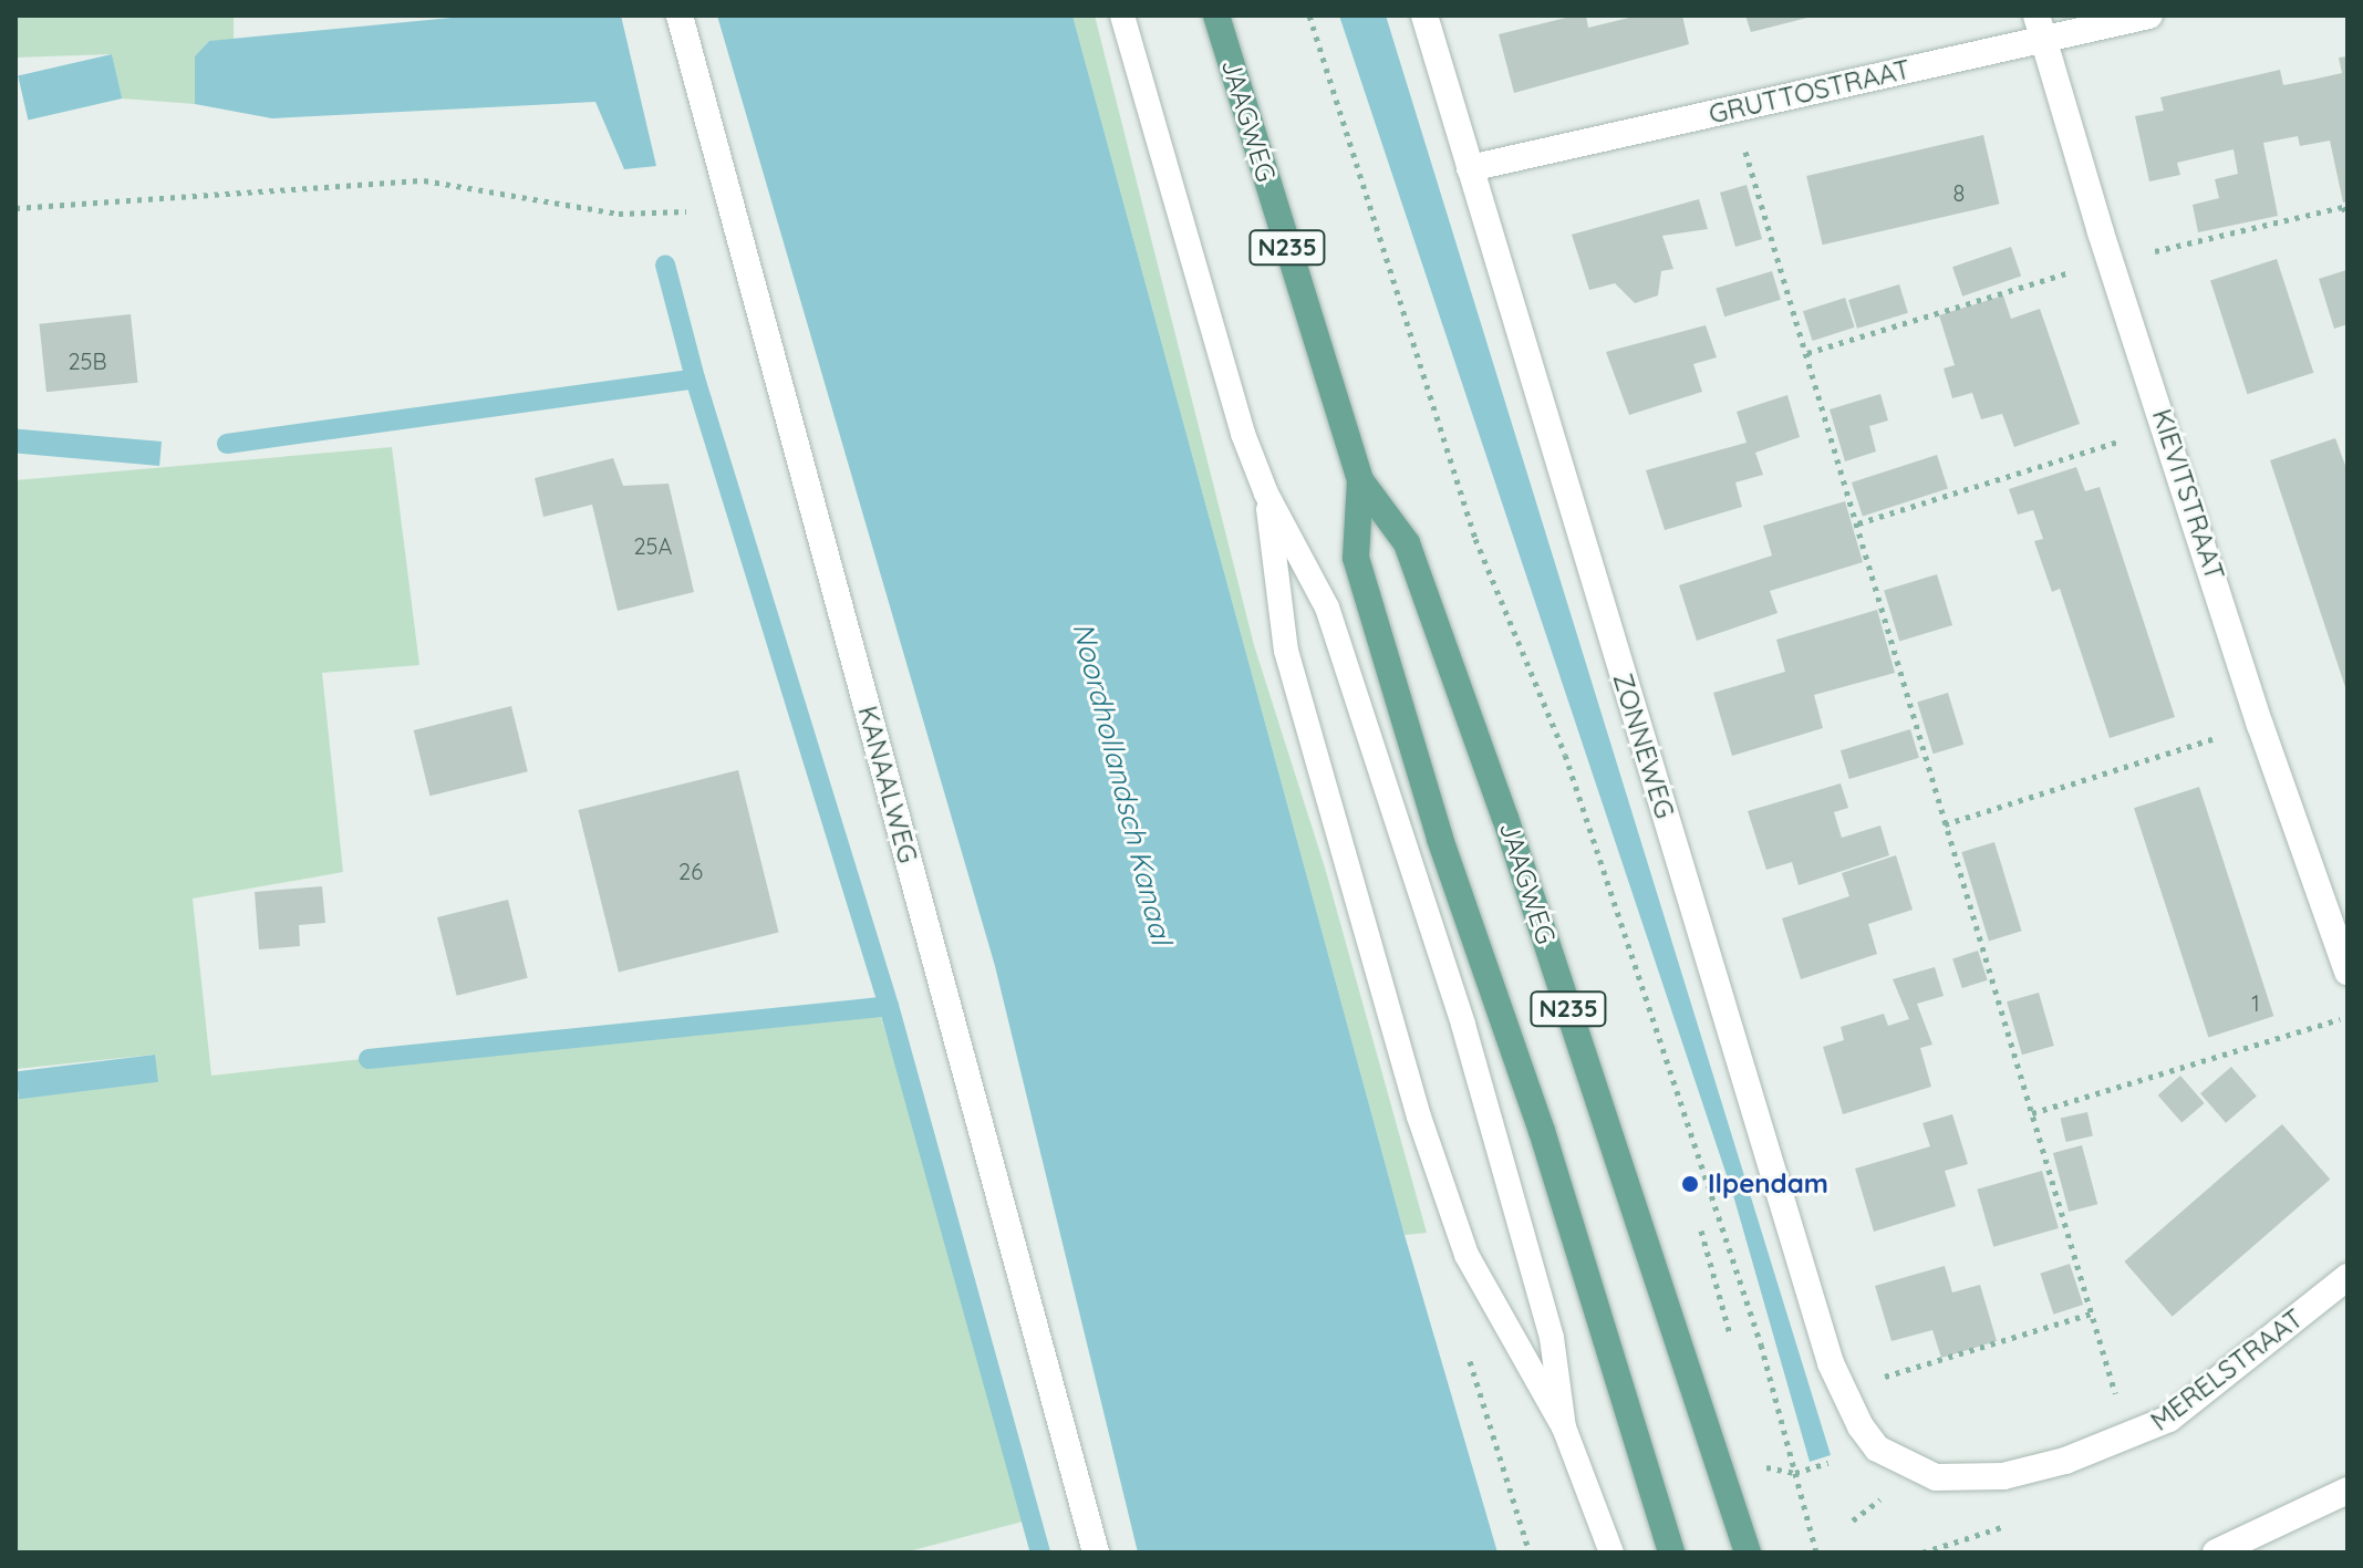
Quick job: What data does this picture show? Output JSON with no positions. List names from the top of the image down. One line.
{"streets":{"main road":["JAAGWEG","N235"],"street":["GRUTTOSTRAAT","KIEVITSTRAAT","ZONNEWEG","KANAALWEG","MERELSTRAAT"]},"crossings":[["GRUTTOSTRAAT","KIEVITSTRAAT"],["GRUTTOSTRAAT","ZONNEWEG"],["ZONNEWEG","MERELSTRAAT"]],"water":["Noordhollandsch Kanaal"],"places":["Ilpendam"],"house_numbers":["8","25B","25A","26","1"]}
